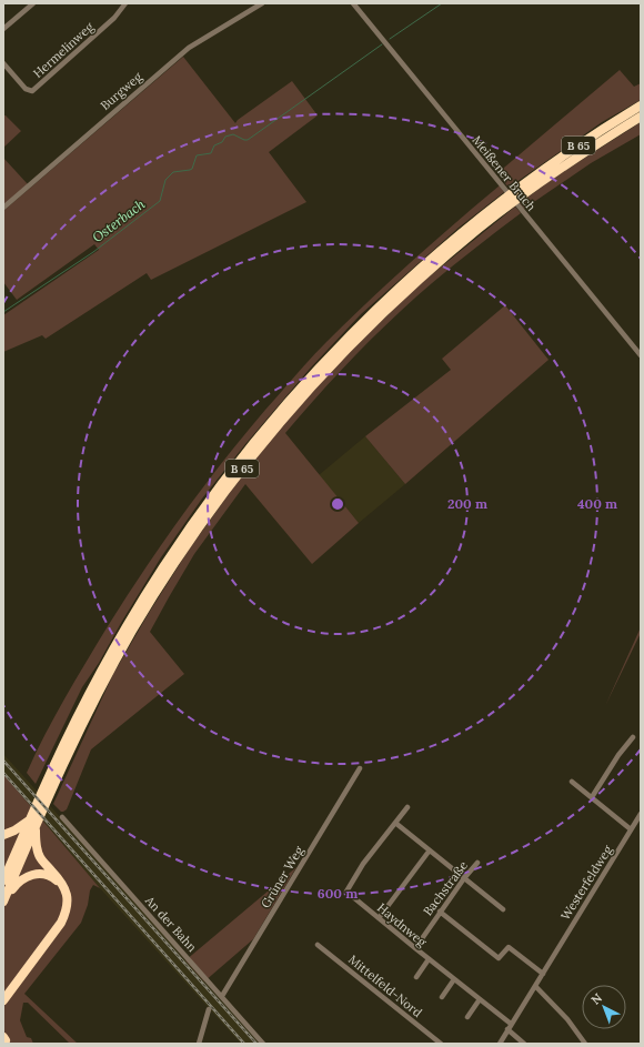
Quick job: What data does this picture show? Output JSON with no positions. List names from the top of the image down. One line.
{"streets":{"highway":["B 65"],"street":["Hermelinweg","Burgweg","Meißener Bruch","Grüner Weg","Westerfeldweg","Bachstraße","An der Bahn","Haydnweg","Mittelfeld-Nord"]},"crossings":[["Grüner Weg","An der Bahn"],["Westerfeldweg","Haydnweg"],["Bachstraße","Haydnweg"]],"water":["Osterbach"],"north":"top left","rings":["200 m","400 m","600 m"]}
